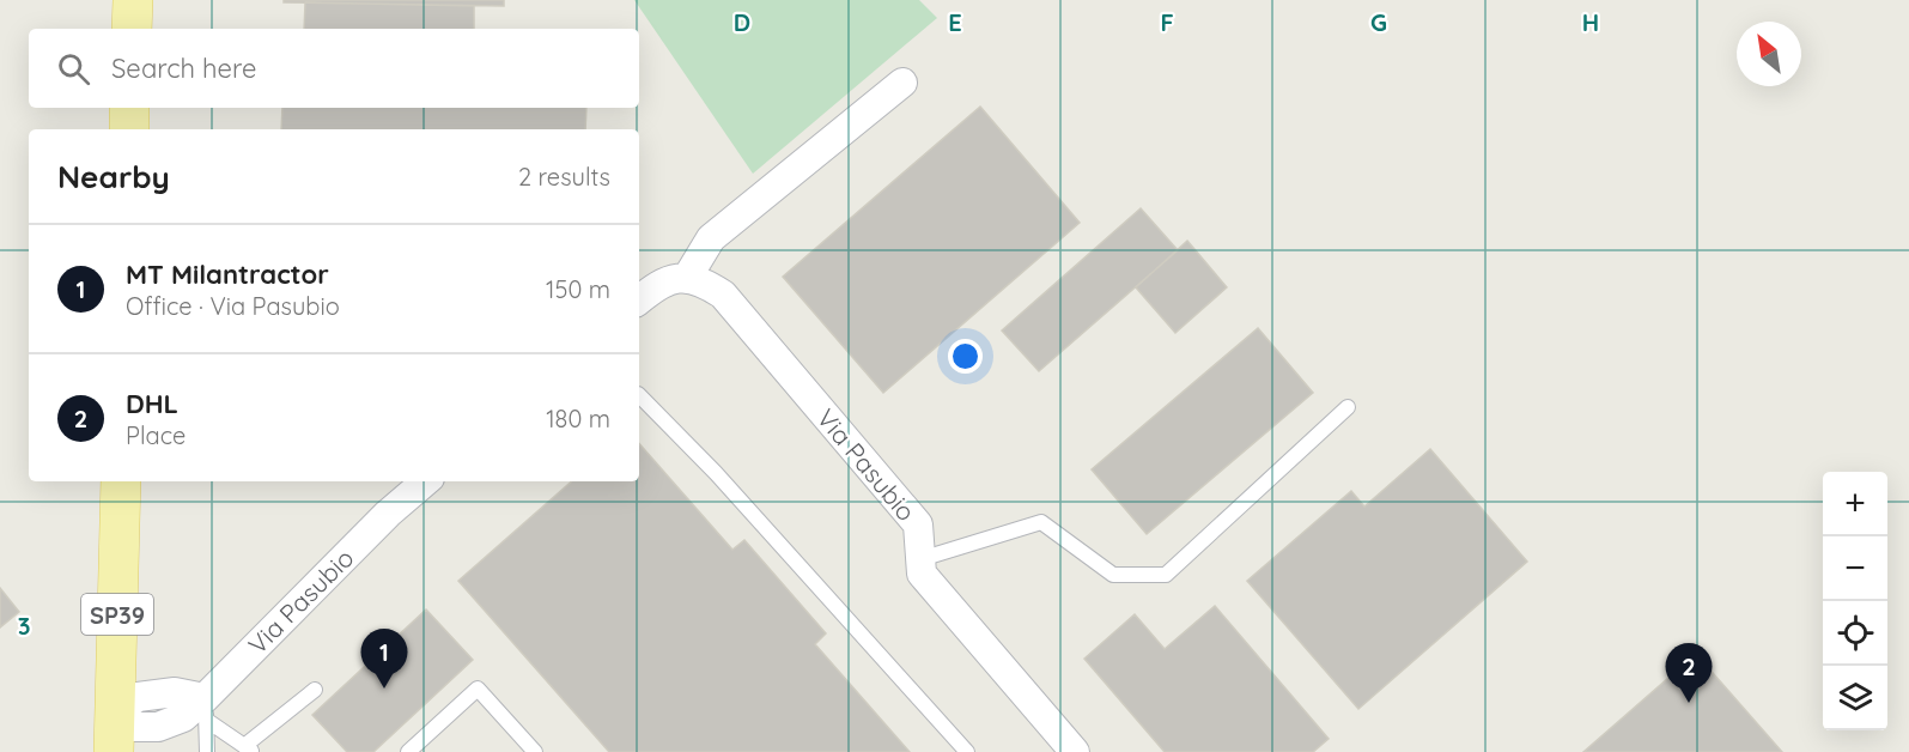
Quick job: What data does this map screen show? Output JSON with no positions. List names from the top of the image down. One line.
{"streets":{"main road":["SP39"],"street":["Via Pasubio"]},"north":"top left","page":{"search":"Search here","heading":["Nearby","2 results"],"list":[{"mark":"1","name":"MT Milantractor","note":"Office · Via Pasubio","value":"150 m"},{"mark":"2","name":"DHL","note":"Place","value":"180 m"}],"map_buttons":["+","−"],"pins":["1","2"]},"grid":{"columns":["D","E","F","G","H"],"rows":["3"]}}
